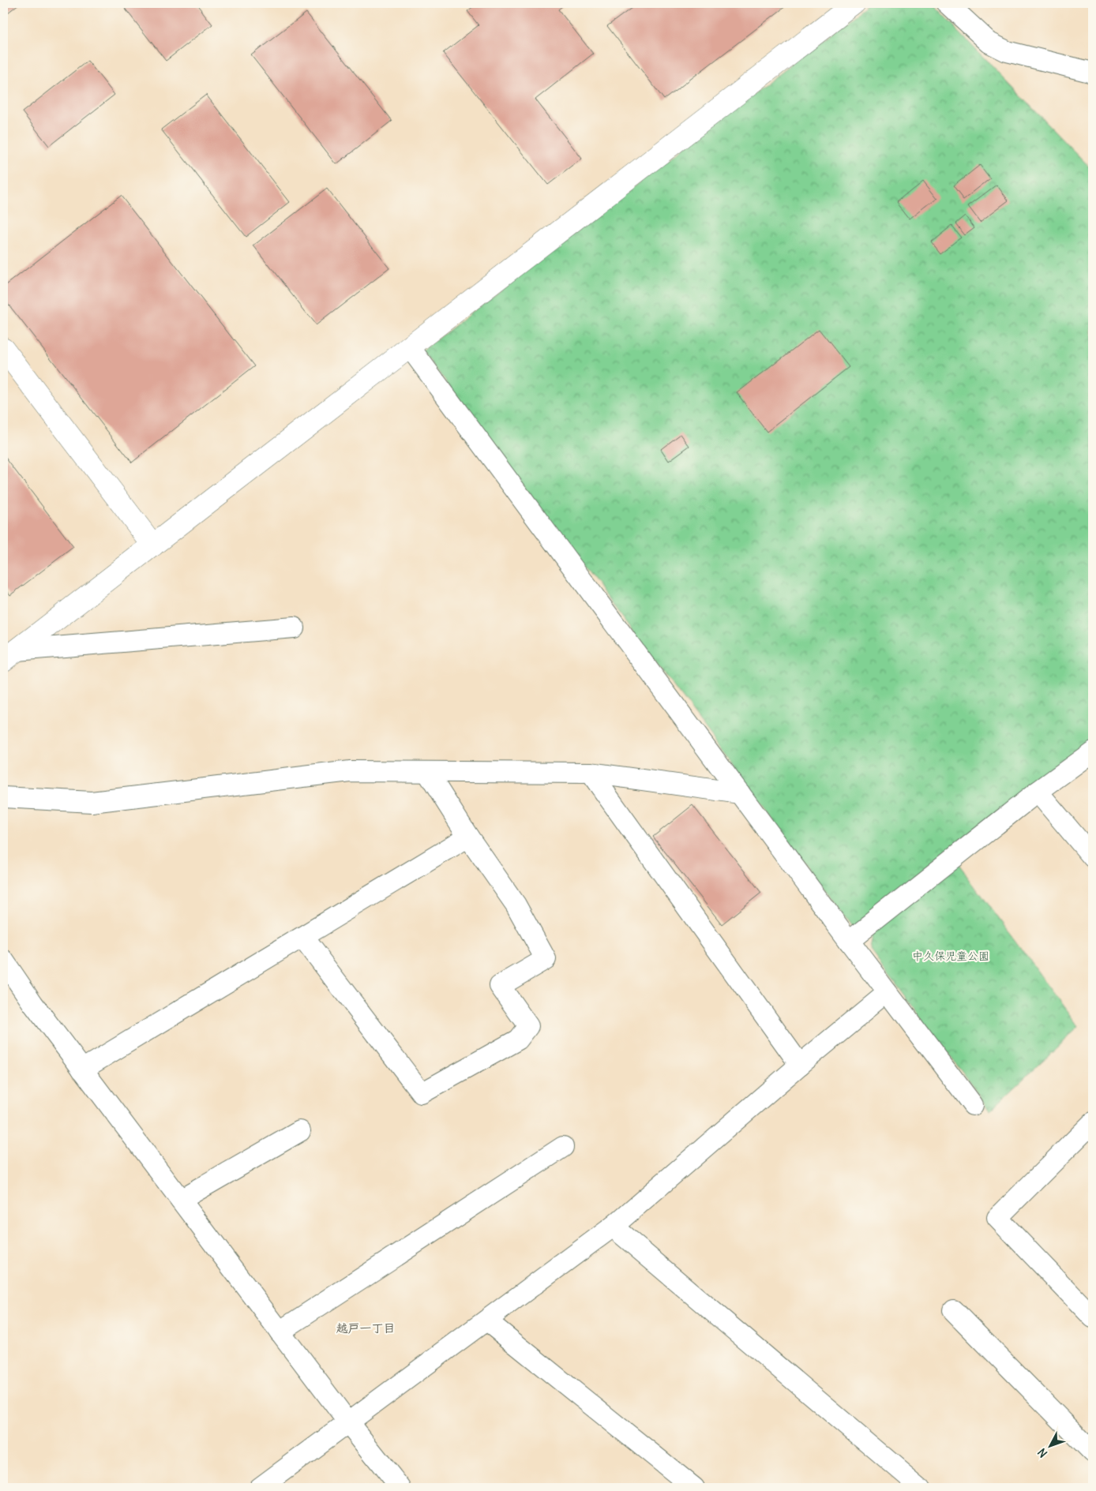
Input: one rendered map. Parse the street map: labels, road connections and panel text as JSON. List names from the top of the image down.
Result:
{
  "districts": ["越戸一丁目"],
  "parks": ["中久保児童公園"],
  "north": "bottom left"
}
